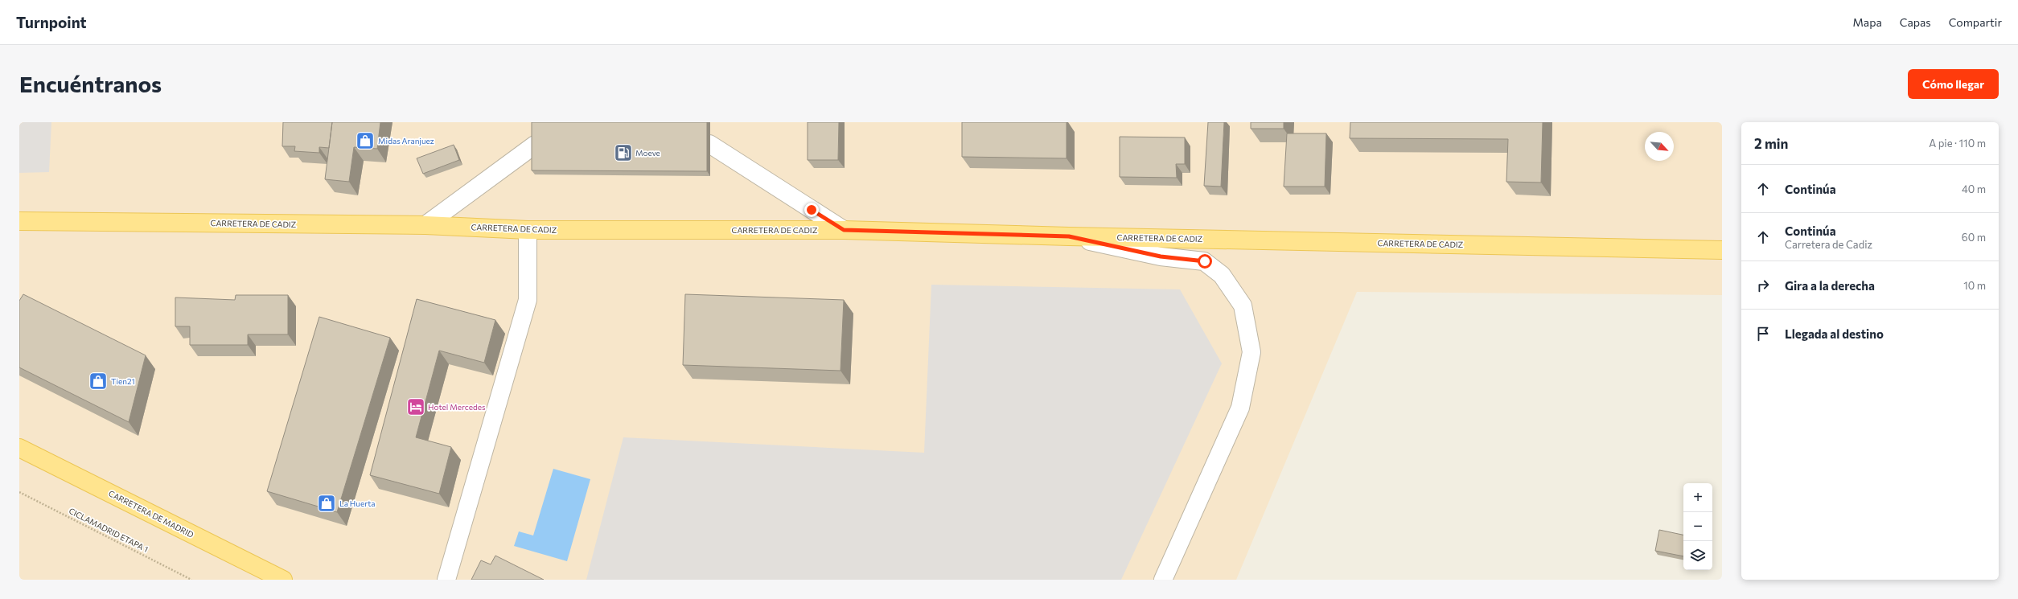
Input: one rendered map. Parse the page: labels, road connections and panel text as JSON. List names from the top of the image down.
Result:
{
  "streets": {
    "main road": ["CARRETERA DE CADIZ", "CARRETERA DE MADRID"],
    "path": ["CICLAMADRID ETAPA 1"]
  },
  "places": {
    "shop": ["Midas Aranjuez", "Tien21", "La Huerta"],
    "fuel station": ["Moeve"],
    "hotel": ["Hotel Mercedes"]
  },
  "north": "bottom right",
  "page": {
    "header": "Turnpoint",
    "nav": ["Mapa", "Capas", "Compartir"],
    "buttons": "Cómo llegar",
    "title": "Encuéntranos",
    "heading": ["2 min", "A pie · 110 m"],
    "list": [
      ["Continúa", "40 m"],
      ["Continúa", "Carretera de Cadiz", "60 m"],
      ["Gira a la derecha", "10 m"],
      "Llegada al destino"
    ],
    "map_buttons": ["+", "−"]
  }
}
